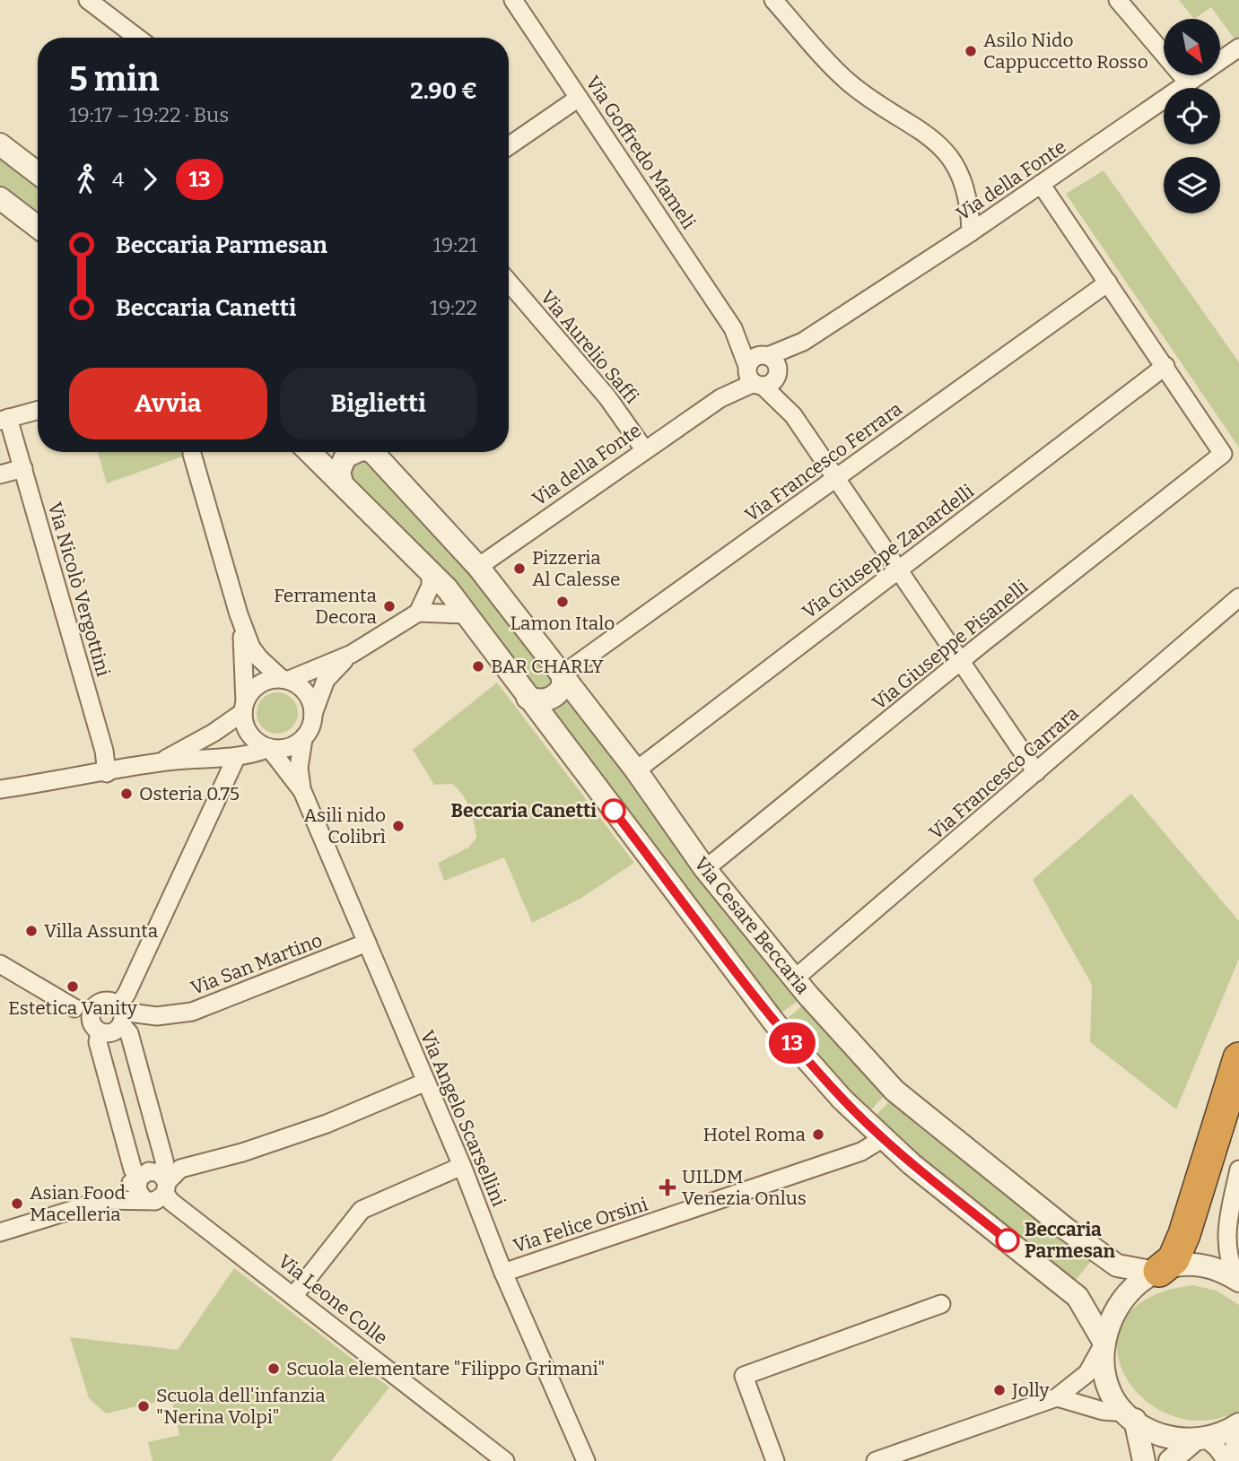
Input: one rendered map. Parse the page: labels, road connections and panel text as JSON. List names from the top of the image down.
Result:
{
  "streets": {
    "street": [
      "Via Goffredo Mameli",
      "Via della Fonte",
      "Via Aurelio Saffi",
      "Via Francesco Ferrara",
      "Via Giuseppe Zanardelli",
      "Via Nicolò Vergottini",
      "Via Giuseppe Pisanelli",
      "Via Francesco Carrara",
      "Via Cesare Beccaria",
      "Via San Martino",
      "Via Angelo Scarsellini",
      "Via Felice Orsini",
      "Via Leone Colle"
    ]
  },
  "crossings": [
    ["Via Goffredo Mameli", "Via della Fonte"],
    ["Via Goffredo Mameli", "Via Francesco Ferrara"],
    ["Via Goffredo Mameli", "Via Giuseppe Zanardelli"],
    ["Via Goffredo Mameli", "Via Giuseppe Pisanelli"],
    ["Via Goffredo Mameli", "Via Francesco Carrara"],
    ["Via della Fonte", "Via Aurelio Saffi"],
    ["Via della Fonte", "Via Cesare Beccaria"],
    ["Via Francesco Ferrara", "Via Cesare Beccaria"],
    ["Via Giuseppe Zanardelli", "Via Giuseppe Pisanelli"],
    ["Via Giuseppe Zanardelli", "Via Cesare Beccaria"],
    ["Via Giuseppe Pisanelli", "Via Cesare Beccaria"],
    ["Via Francesco Carrara", "Via Cesare Beccaria"],
    ["Via Cesare Beccaria", "Via Felice Orsini"],
    ["Via San Martino", "Via Angelo Scarsellini"],
    ["Via Angelo Scarsellini", "Via Felice Orsini"]
  ],
  "places": {
    "other": [
      "Asilo Nido Cappuccetto Rosso",
      "Pizzeria Al Calesse",
      "Lamon Italo",
      "Ferramenta Decora",
      "BAR CHARLY",
      "Osteria 0.75",
      "Beccaria Canetti",
      "Asili nido Colibrì",
      "Villa Assunta",
      "Estetica Vanity",
      "Hotel Roma",
      "Asian Food Macelleria",
      "Beccaria Parmesan",
      "Scuola elementare \"Filippo Grimani\"",
      "Jolly",
      "Scuola dell'infanzia \"Nerina Volpi\""
    ],
    "health": ["UILDM Venezia Onlus"]
  },
  "lines": ["bus line 13"],
  "north": "bottom right",
  "page": {
    "on_map": "13",
    "heading": ["5 min", "19:17 – 19:22 · Bus", "2.90 €"],
    "legs": ["4", "13"],
    "list": [
      {
        "name": "Beccaria Parmesan",
        "value": "19:21"
      },
      {
        "name": "Beccaria Canetti",
        "value": "19:22"
      }
    ],
    "buttons": ["Avvia", "Biglietti"]
  }
}
